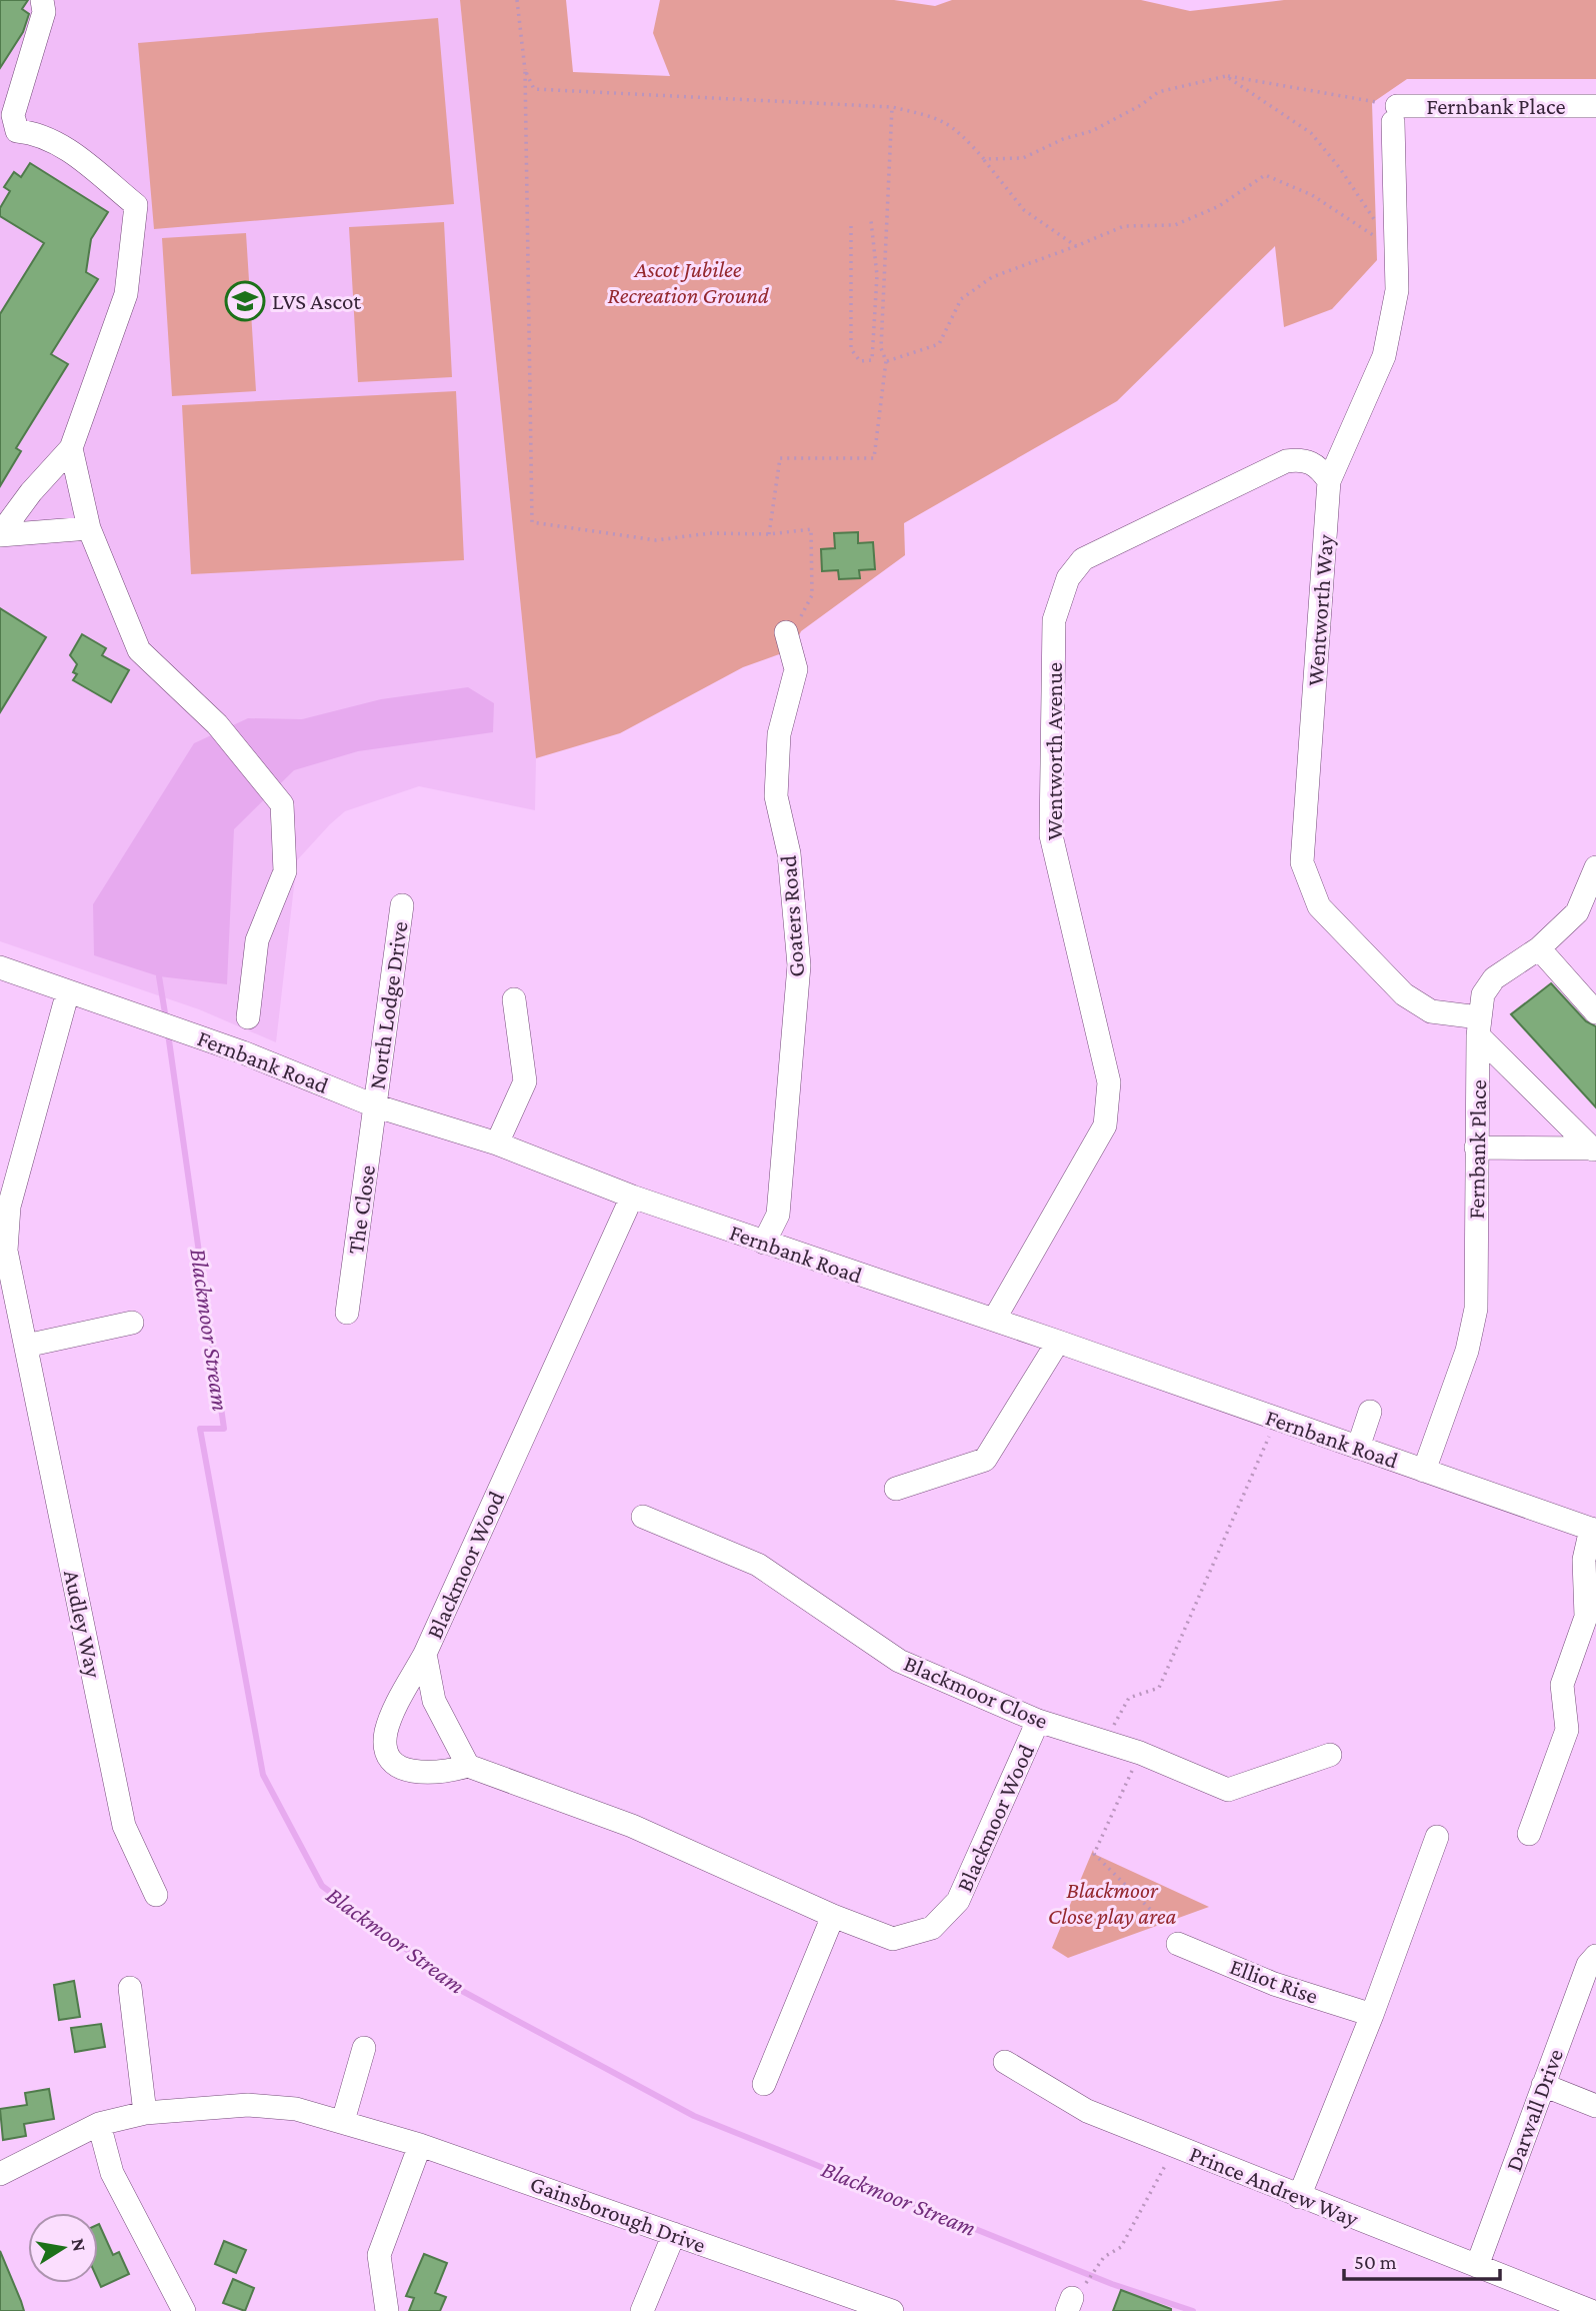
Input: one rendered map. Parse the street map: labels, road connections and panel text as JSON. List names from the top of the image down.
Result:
{
  "streets": {
    "street": [
      "Fernbank Place",
      "Wentworth Way",
      "Wentworth Avenue",
      "Goaters Road",
      "North Lodge Drive",
      "Fernbank Road",
      "The Close",
      "Blackmoor Wood",
      "Audley Way",
      "Blackmoor Close",
      "Elliot Rise",
      "Darwall Drive",
      "Prince Andrew Way",
      "Gainsborough Drive"
    ]
  },
  "crossings": [
    ["Fernbank Place", "Wentworth Way"],
    ["Fernbank Place", "Fernbank Road"],
    ["Wentworth Way", "Wentworth Avenue"],
    ["Wentworth Avenue", "Fernbank Road"],
    ["Goaters Road", "Fernbank Road"],
    ["North Lodge Drive", "Fernbank Road"],
    ["North Lodge Drive", "The Close"],
    ["Fernbank Road", "The Close"],
    ["Fernbank Road", "Blackmoor Wood"],
    ["Fernbank Road", "Audley Way"],
    ["Blackmoor Wood", "Blackmoor Close"],
    ["Darwall Drive", "Prince Andrew Way"]
  ],
  "water": ["Blackmoor Stream"],
  "parks": ["Ascot Jubilee Recreation Ground", "Blackmoor Close play area"],
  "places": {
    "school or university": ["LVS Ascot"]
  },
  "scale_bar": "50 m",
  "north": "right"
}
